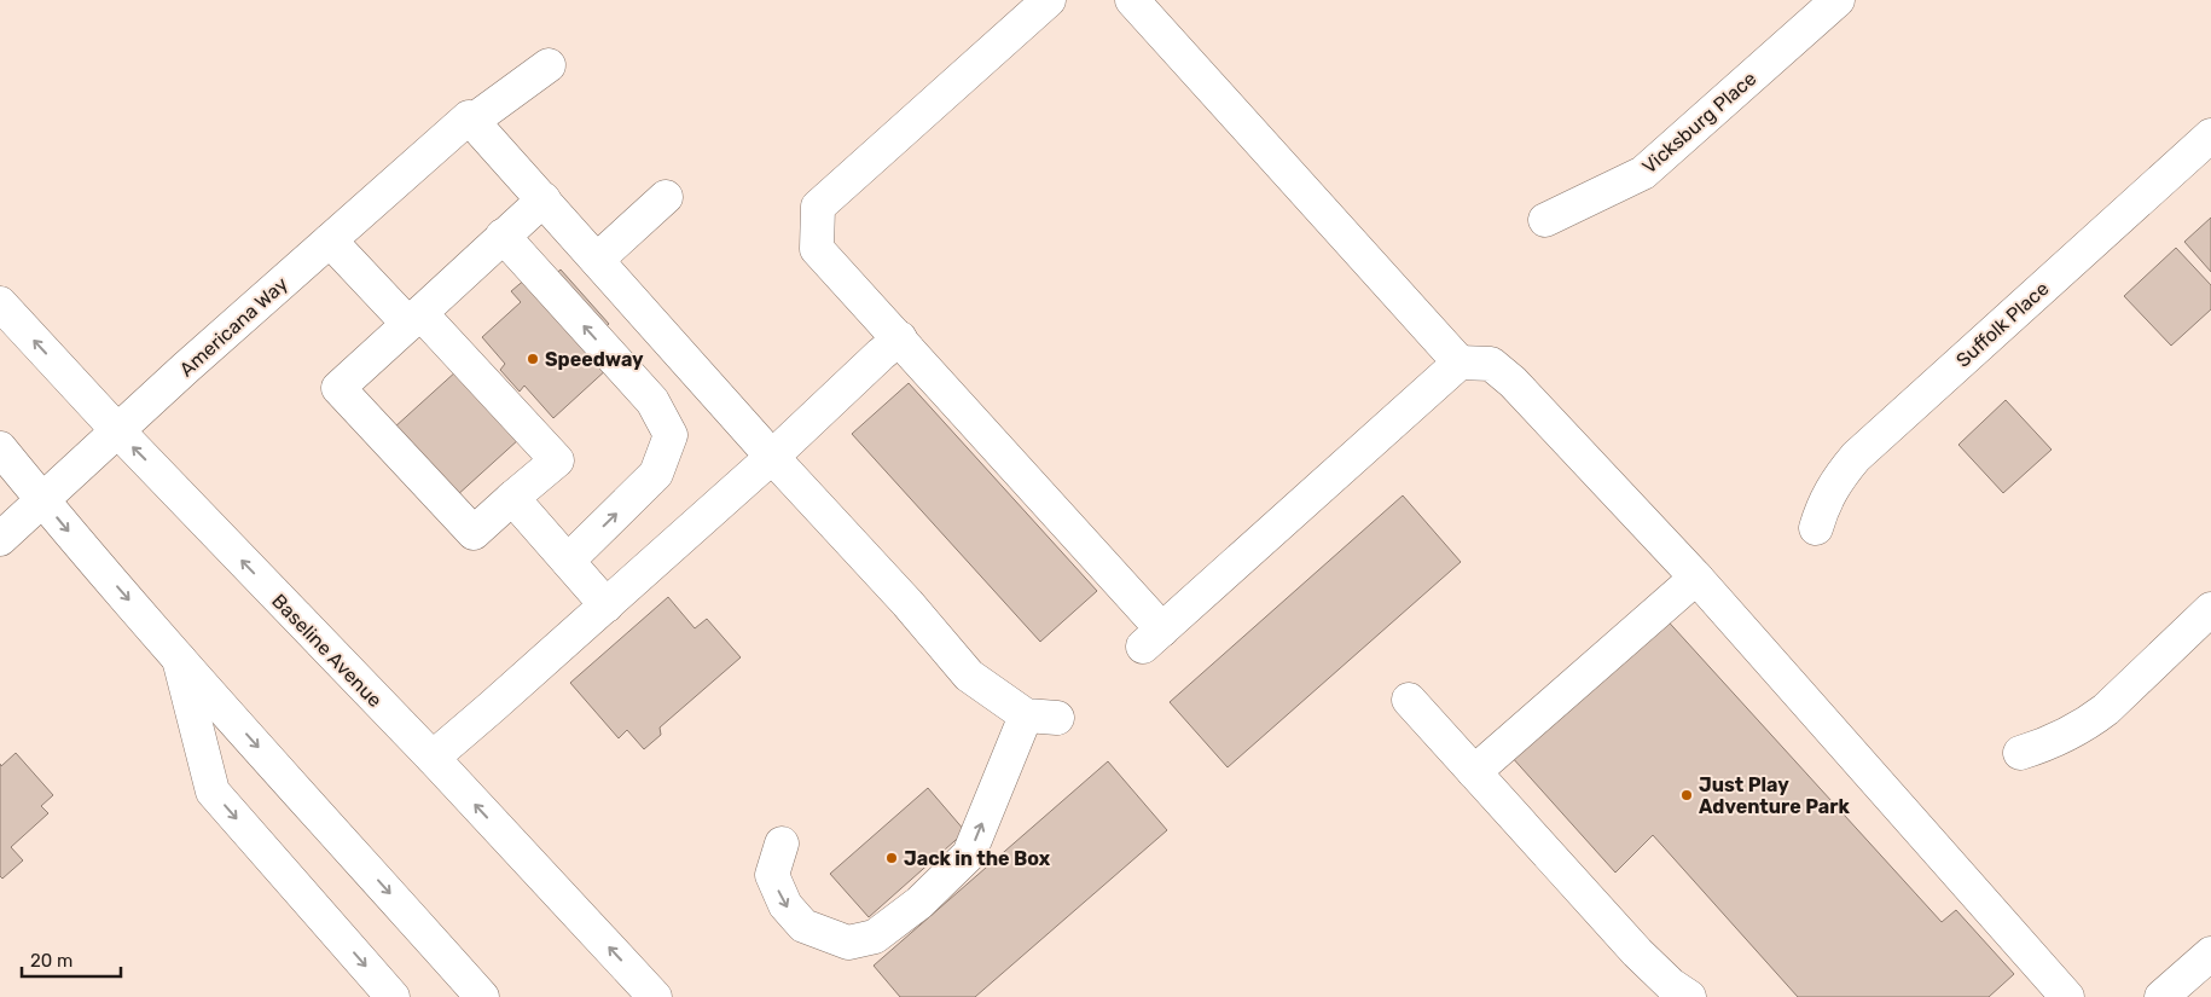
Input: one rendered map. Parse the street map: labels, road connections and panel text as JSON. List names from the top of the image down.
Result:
{
  "streets": {
    "main road": [
      "Vicksburg Place",
      "Suffolk Place",
      "Americana Way",
      "Baseline Avenue"
    ]
  },
  "crossings": [
    ["Americana Way", "Baseline Avenue"]
  ],
  "places": ["Speedway", "Just Play Adventure Park", "Jack in the Box"],
  "scale_bar": "20 m"
}
